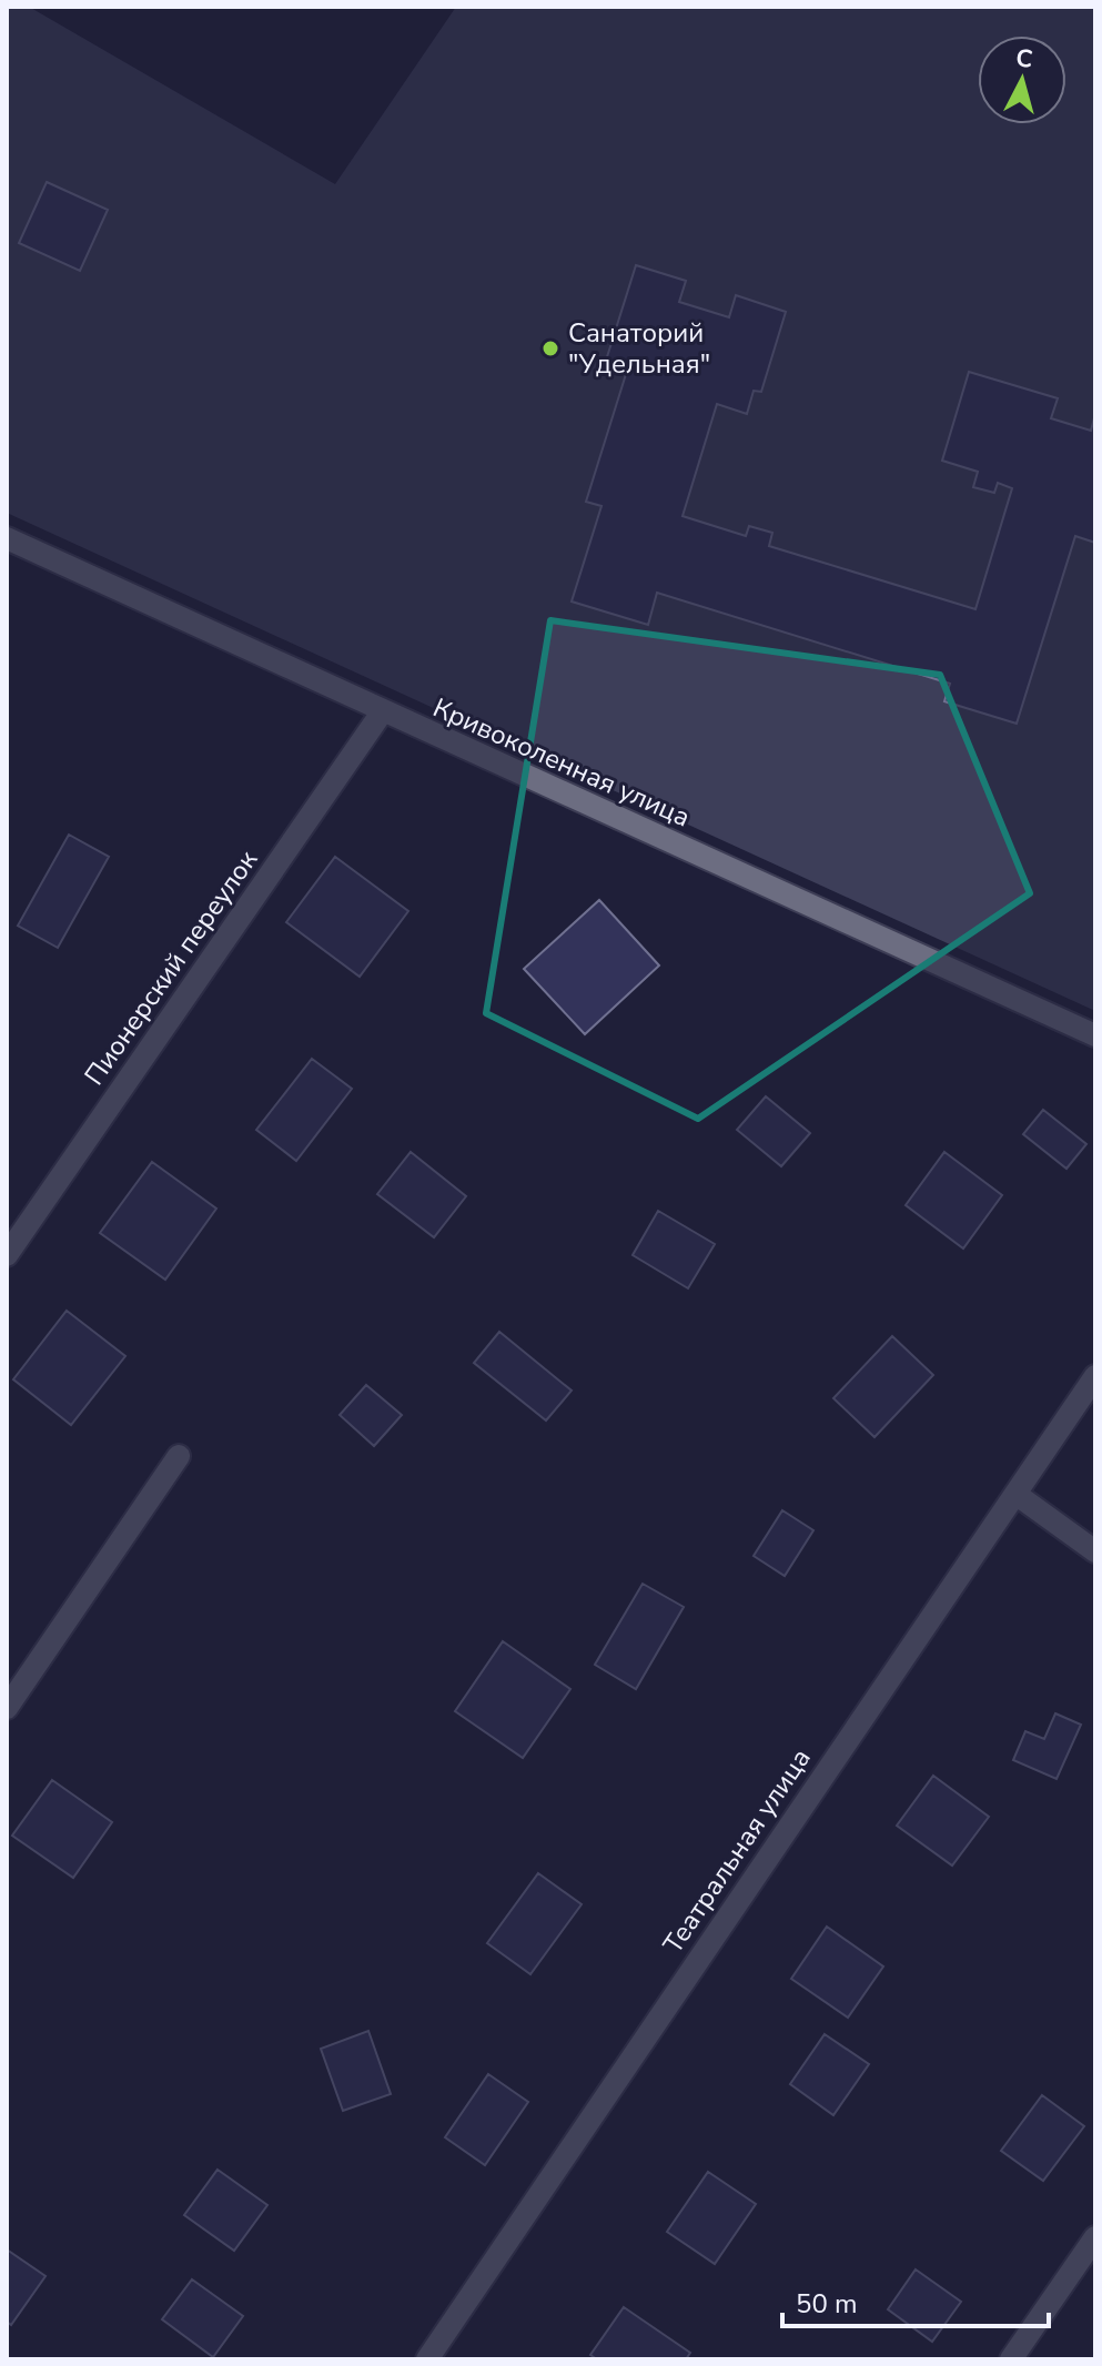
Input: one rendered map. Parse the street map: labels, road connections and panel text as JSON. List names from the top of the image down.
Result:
{
  "streets": {
    "street": ["Кривоколенная улица", "Пионерский переулок", "Театральная улица"]
  },
  "crossings": [
    ["Кривоколенная улица", "Пионерский переулок"]
  ],
  "places": ["Санаторий \"Удельная\""],
  "scale_bar": "50 m",
  "north": "top"
}
